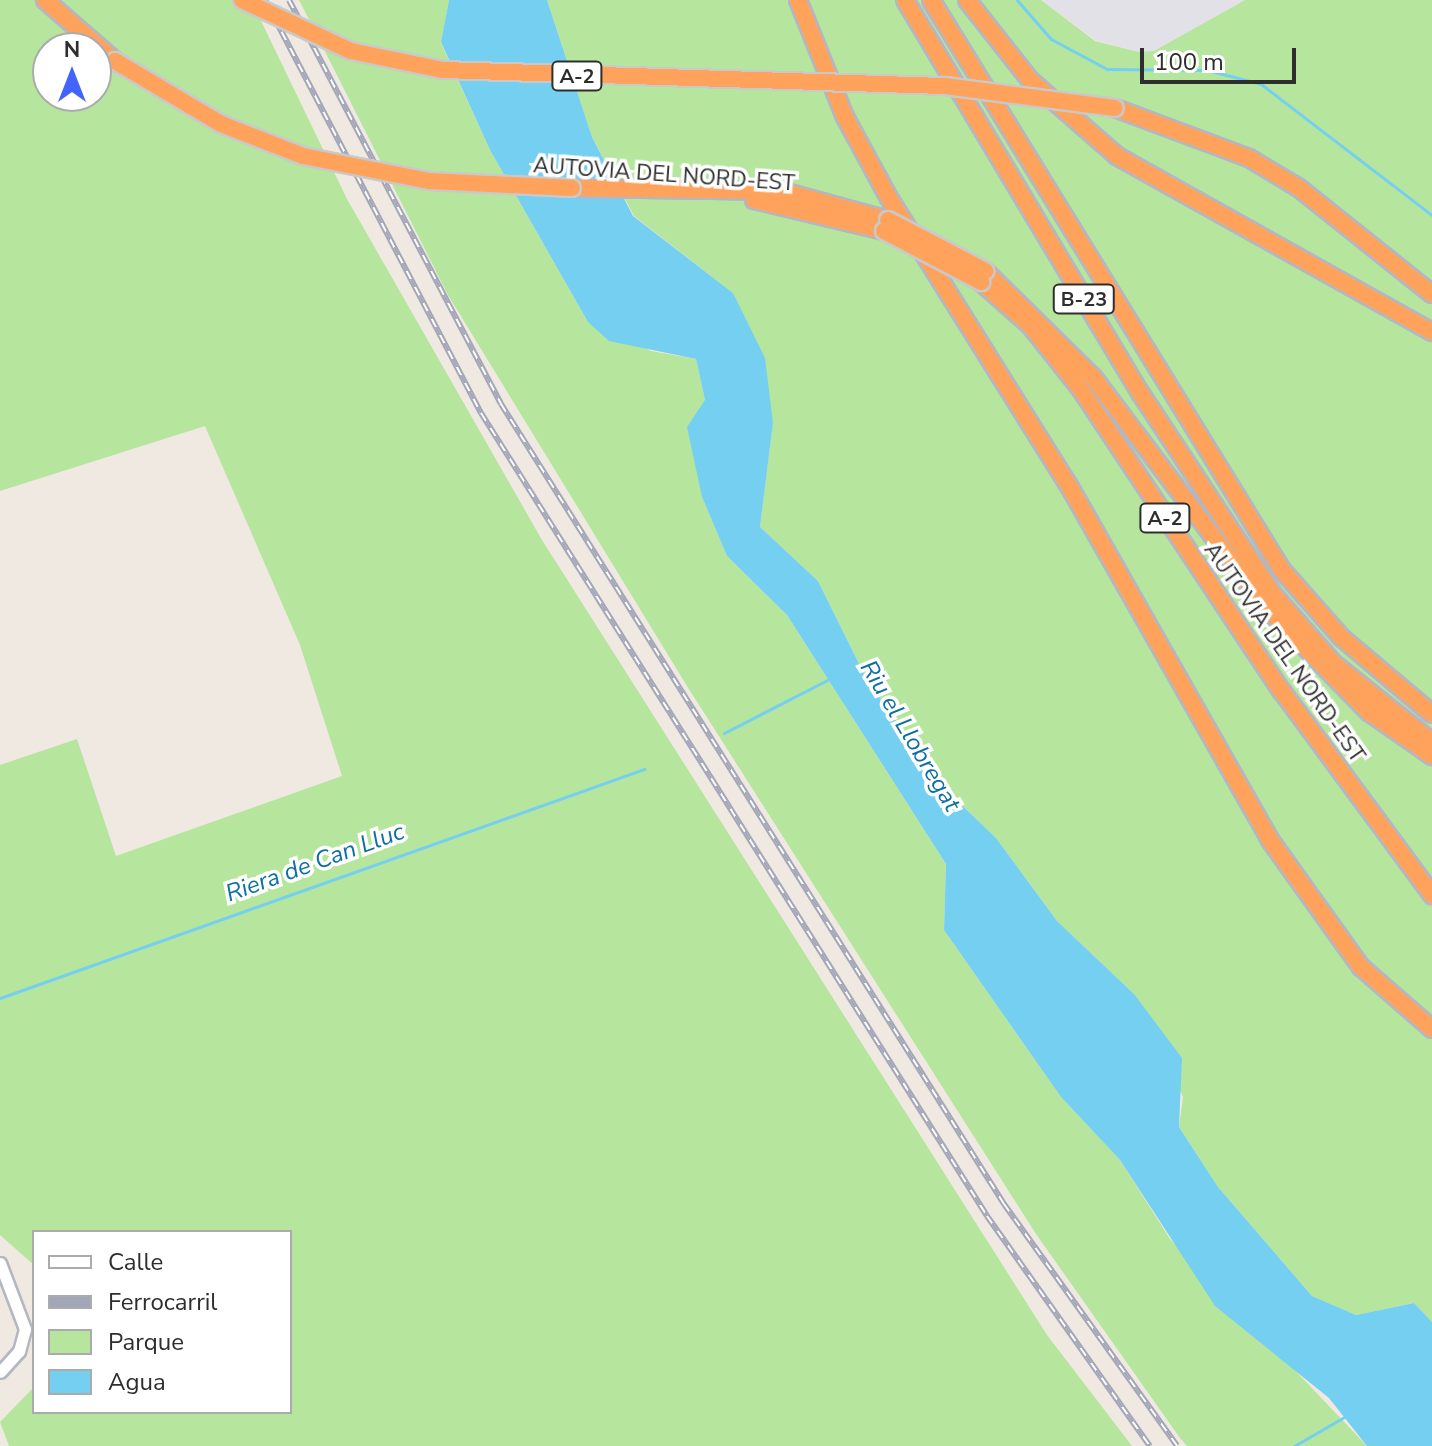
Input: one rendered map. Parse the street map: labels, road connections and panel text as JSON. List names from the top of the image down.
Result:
{
  "streets": {
    "highway": ["A-2", "AUTOVIA DEL NORD-EST", "B-23"]
  },
  "water": ["Riu el Llobregat", "Riera de Can Lluc"],
  "legend": [
    "Calle",
    "Ferrocarril",
    "Parque",
    "Agua"
  ],
  "scale_bar": "100 m",
  "north": "top"
}
